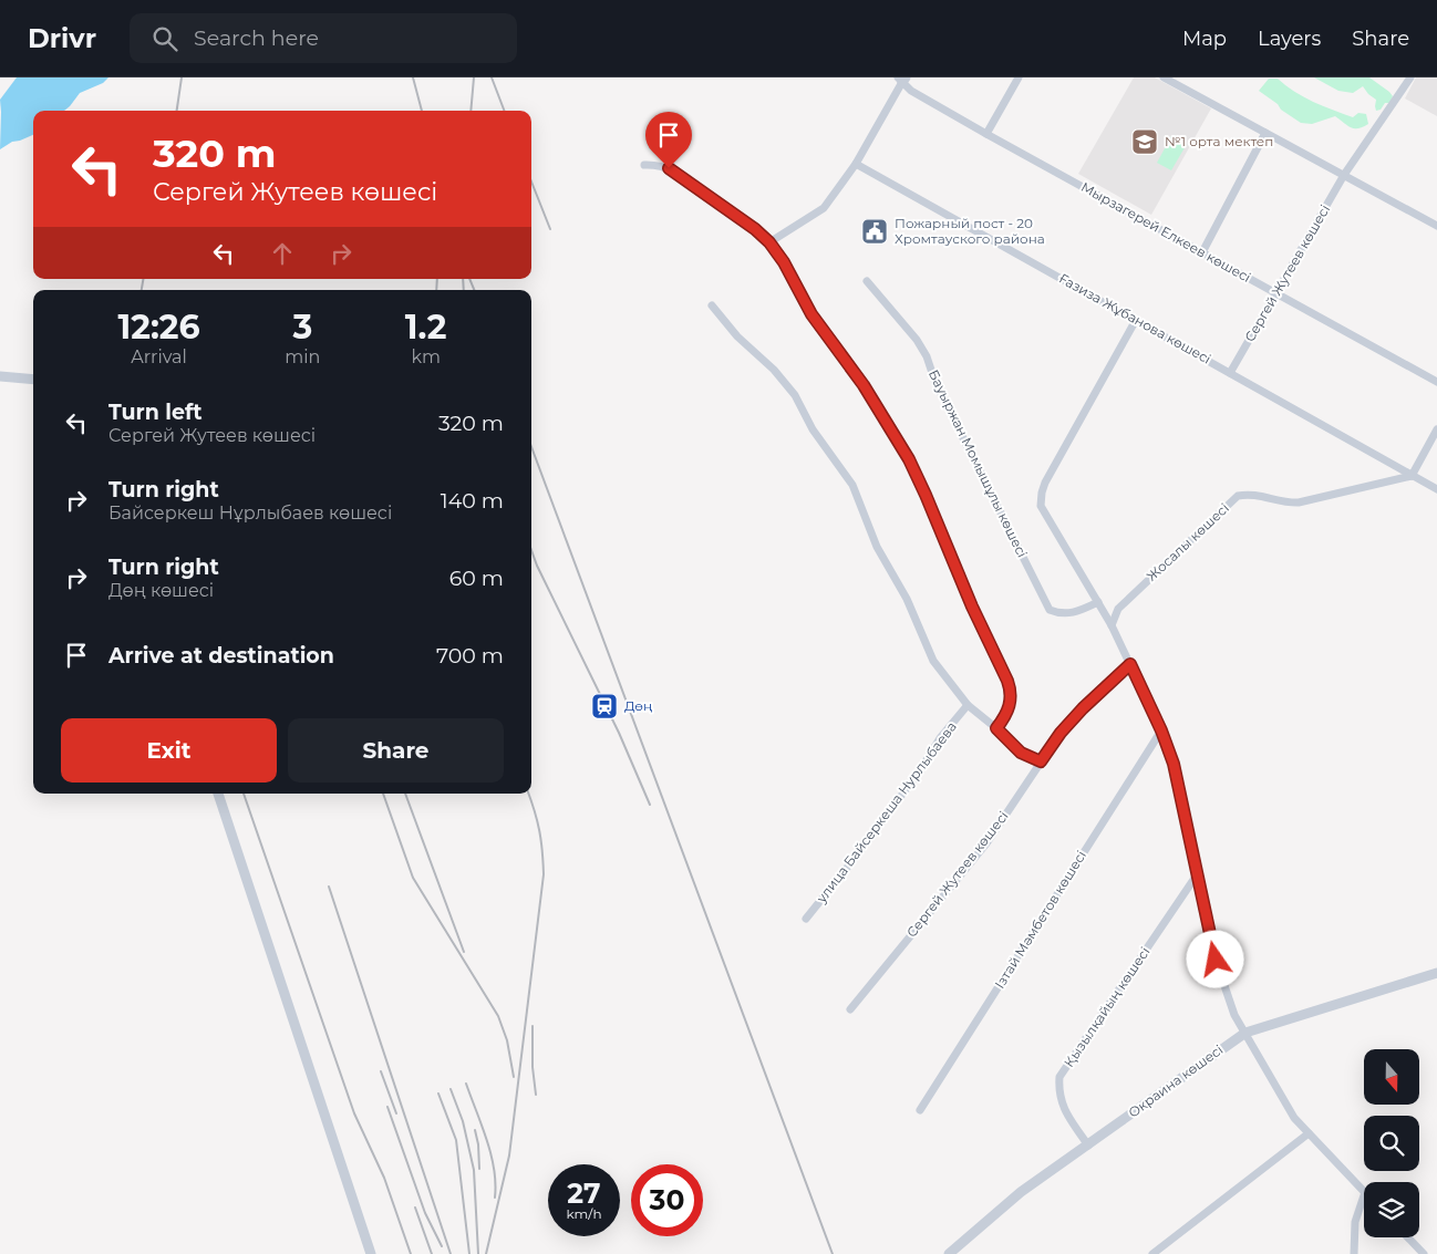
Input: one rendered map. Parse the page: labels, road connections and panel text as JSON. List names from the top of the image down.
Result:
{
  "streets": {
    "street": [
      "Мырзагерей Елкеев көшесі",
      "Сергей Жутеев көшесі",
      "Ғазиза Жұбанова көшесі",
      "Бауыржан Момышұлы көшесі",
      "Жосалы көшесі",
      "улица Байсеркеша Нурлыбаева",
      "Ізтай Мәмбетов көшесі",
      "Қызылқайың көшесі",
      "Окраина көшесі"
    ]
  },
  "crossings": [
    ["Мырзагерей Елкеев көшесі", "Сергей Жутеев көшесі"],
    ["Сергей Жутеев көшесі", "Ғазиза Жұбанова көшесі"],
    ["Ғазиза Жұбанова көшесі", "Жосалы көшесі"],
    ["Қызылқайың көшесі", "Окраина көшесі"]
  ],
  "places": {
    "school or university": ["№1 орта мектеп"],
    "public building": ["Пожарный пост - 20 Хромтауского района"],
    "station": ["Дөң"]
  },
  "north": "bottom",
  "page": {
    "header": "Drivr",
    "search": "Search here",
    "nav": ["Map", "Layers", "Share"],
    "turn": ["320 m", "Сергей Жутеев көшесі"],
    "eta": [
      "12:26",
      "Arrival",
      "3",
      "min",
      "1.2",
      "km"
    ],
    "list": [
      {
        "name": "Turn left",
        "note": "Сергей Жутеев көшесі",
        "value": "320 m"
      },
      {
        "name": "Turn right",
        "note": "Байсеркеш Нұрлыбаев көшесі",
        "value": "140 m"
      },
      {
        "name": "Turn right",
        "note": "Дөң көшесі",
        "value": "60 m"
      },
      {
        "name": "Arrive at destination",
        "value": "700 m"
      }
    ],
    "buttons": ["Exit", "Share"],
    "speed": "27 km/h",
    "limit": "30"
  }
}
